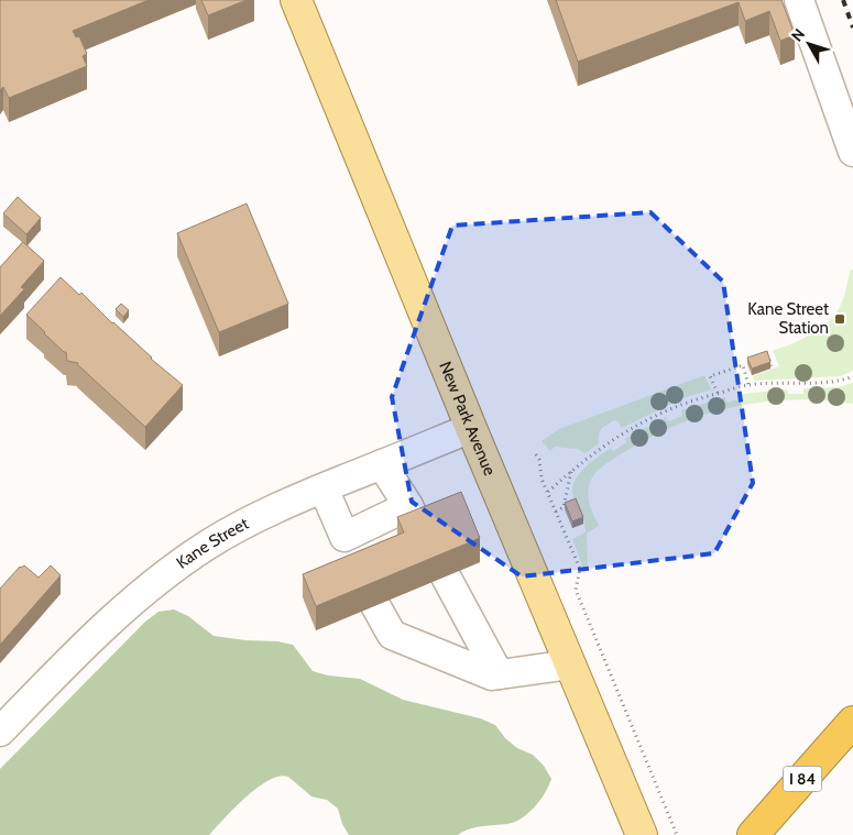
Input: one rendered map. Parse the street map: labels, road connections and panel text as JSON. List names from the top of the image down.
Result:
{
  "streets": {
    "highway": ["I 84"],
    "main road": ["New Park Avenue"],
    "street": ["Kane Street"]
  },
  "crossings": [
    ["New Park Avenue", "Kane Street"]
  ],
  "places": {
    "transit": ["Kane Street Station"]
  },
  "north": "top left"
}
